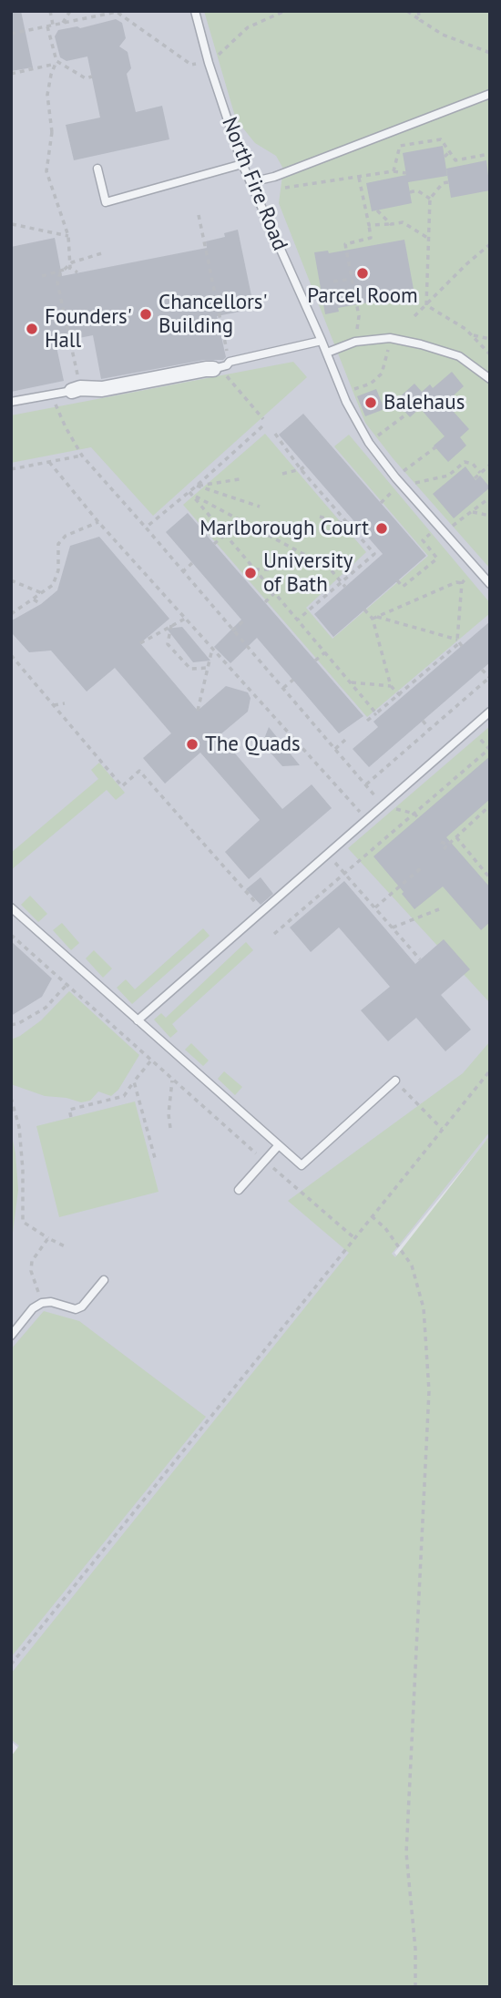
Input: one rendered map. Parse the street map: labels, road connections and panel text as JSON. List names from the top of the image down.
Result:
{
  "streets": {
    "lane": ["North Fire Road"]
  },
  "places": [
    "Parcel Room",
    "Chancellors' Building",
    "Founders' Hall",
    "Balehaus",
    "Marlborough Court",
    "University of Bath",
    "The Quads"
  ]
}
